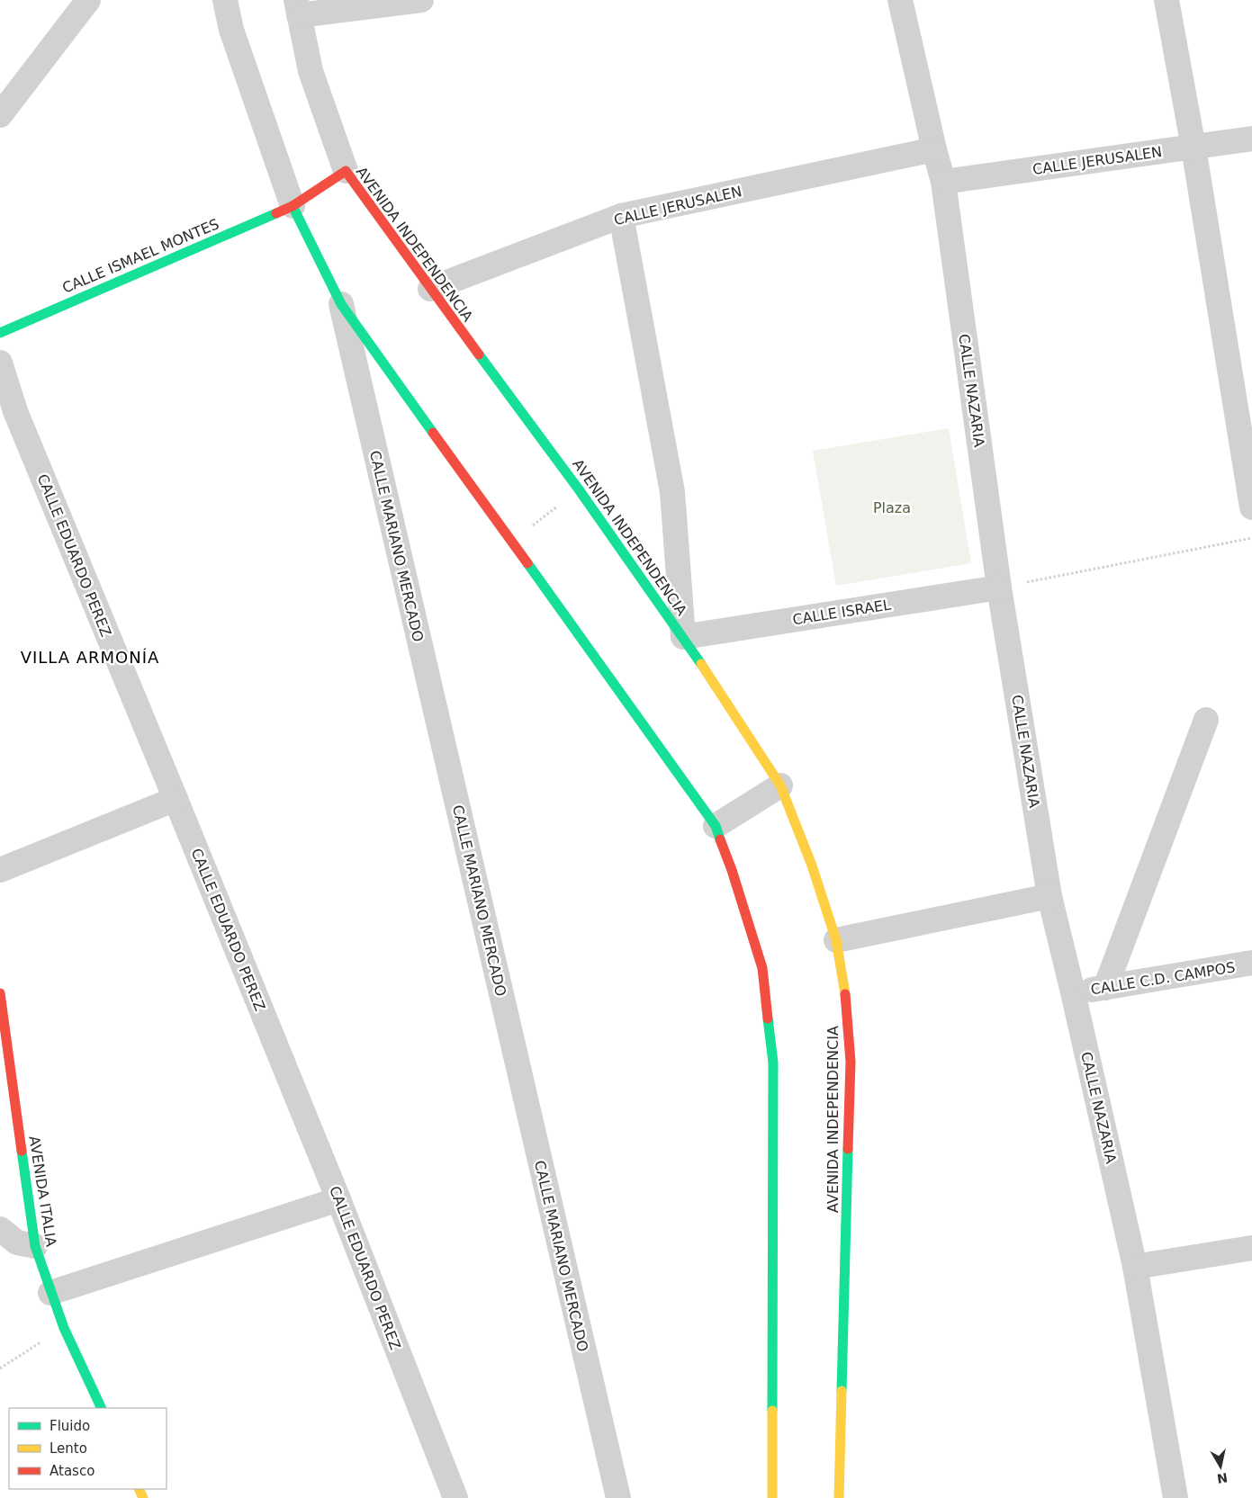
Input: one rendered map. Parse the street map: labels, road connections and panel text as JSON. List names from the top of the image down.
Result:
{
  "streets": {
    "main road": ["AVENIDA INDEPENDENCIA", "CALLE ISMAEL MONTES", "AVENIDA ITALIA"],
    "street": [
      "CALLE JERUSALEN",
      "CALLE NAZARIA",
      "CALLE MARIANO MERCADO",
      "CALLE EDUARDO PEREZ",
      "CALLE ISRAEL",
      "CALLE C.D. CAMPOS"
    ]
  },
  "crossings": [
    ["CALLE JERUSALEN", "AVENIDA INDEPENDENCIA"],
    ["CALLE JERUSALEN", "CALLE NAZARIA"],
    ["AVENIDA INDEPENDENCIA", "CALLE ISMAEL MONTES"],
    ["AVENIDA INDEPENDENCIA", "CALLE ISRAEL"],
    ["CALLE NAZARIA", "CALLE ISRAEL"],
    ["CALLE NAZARIA", "CALLE C.D. CAMPOS"]
  ],
  "districts": ["VILLA ARMONÍA"],
  "parks": ["Plaza"],
  "legend": ["Fluido", "Lento", "Atasco"],
  "north": "bottom"
}
